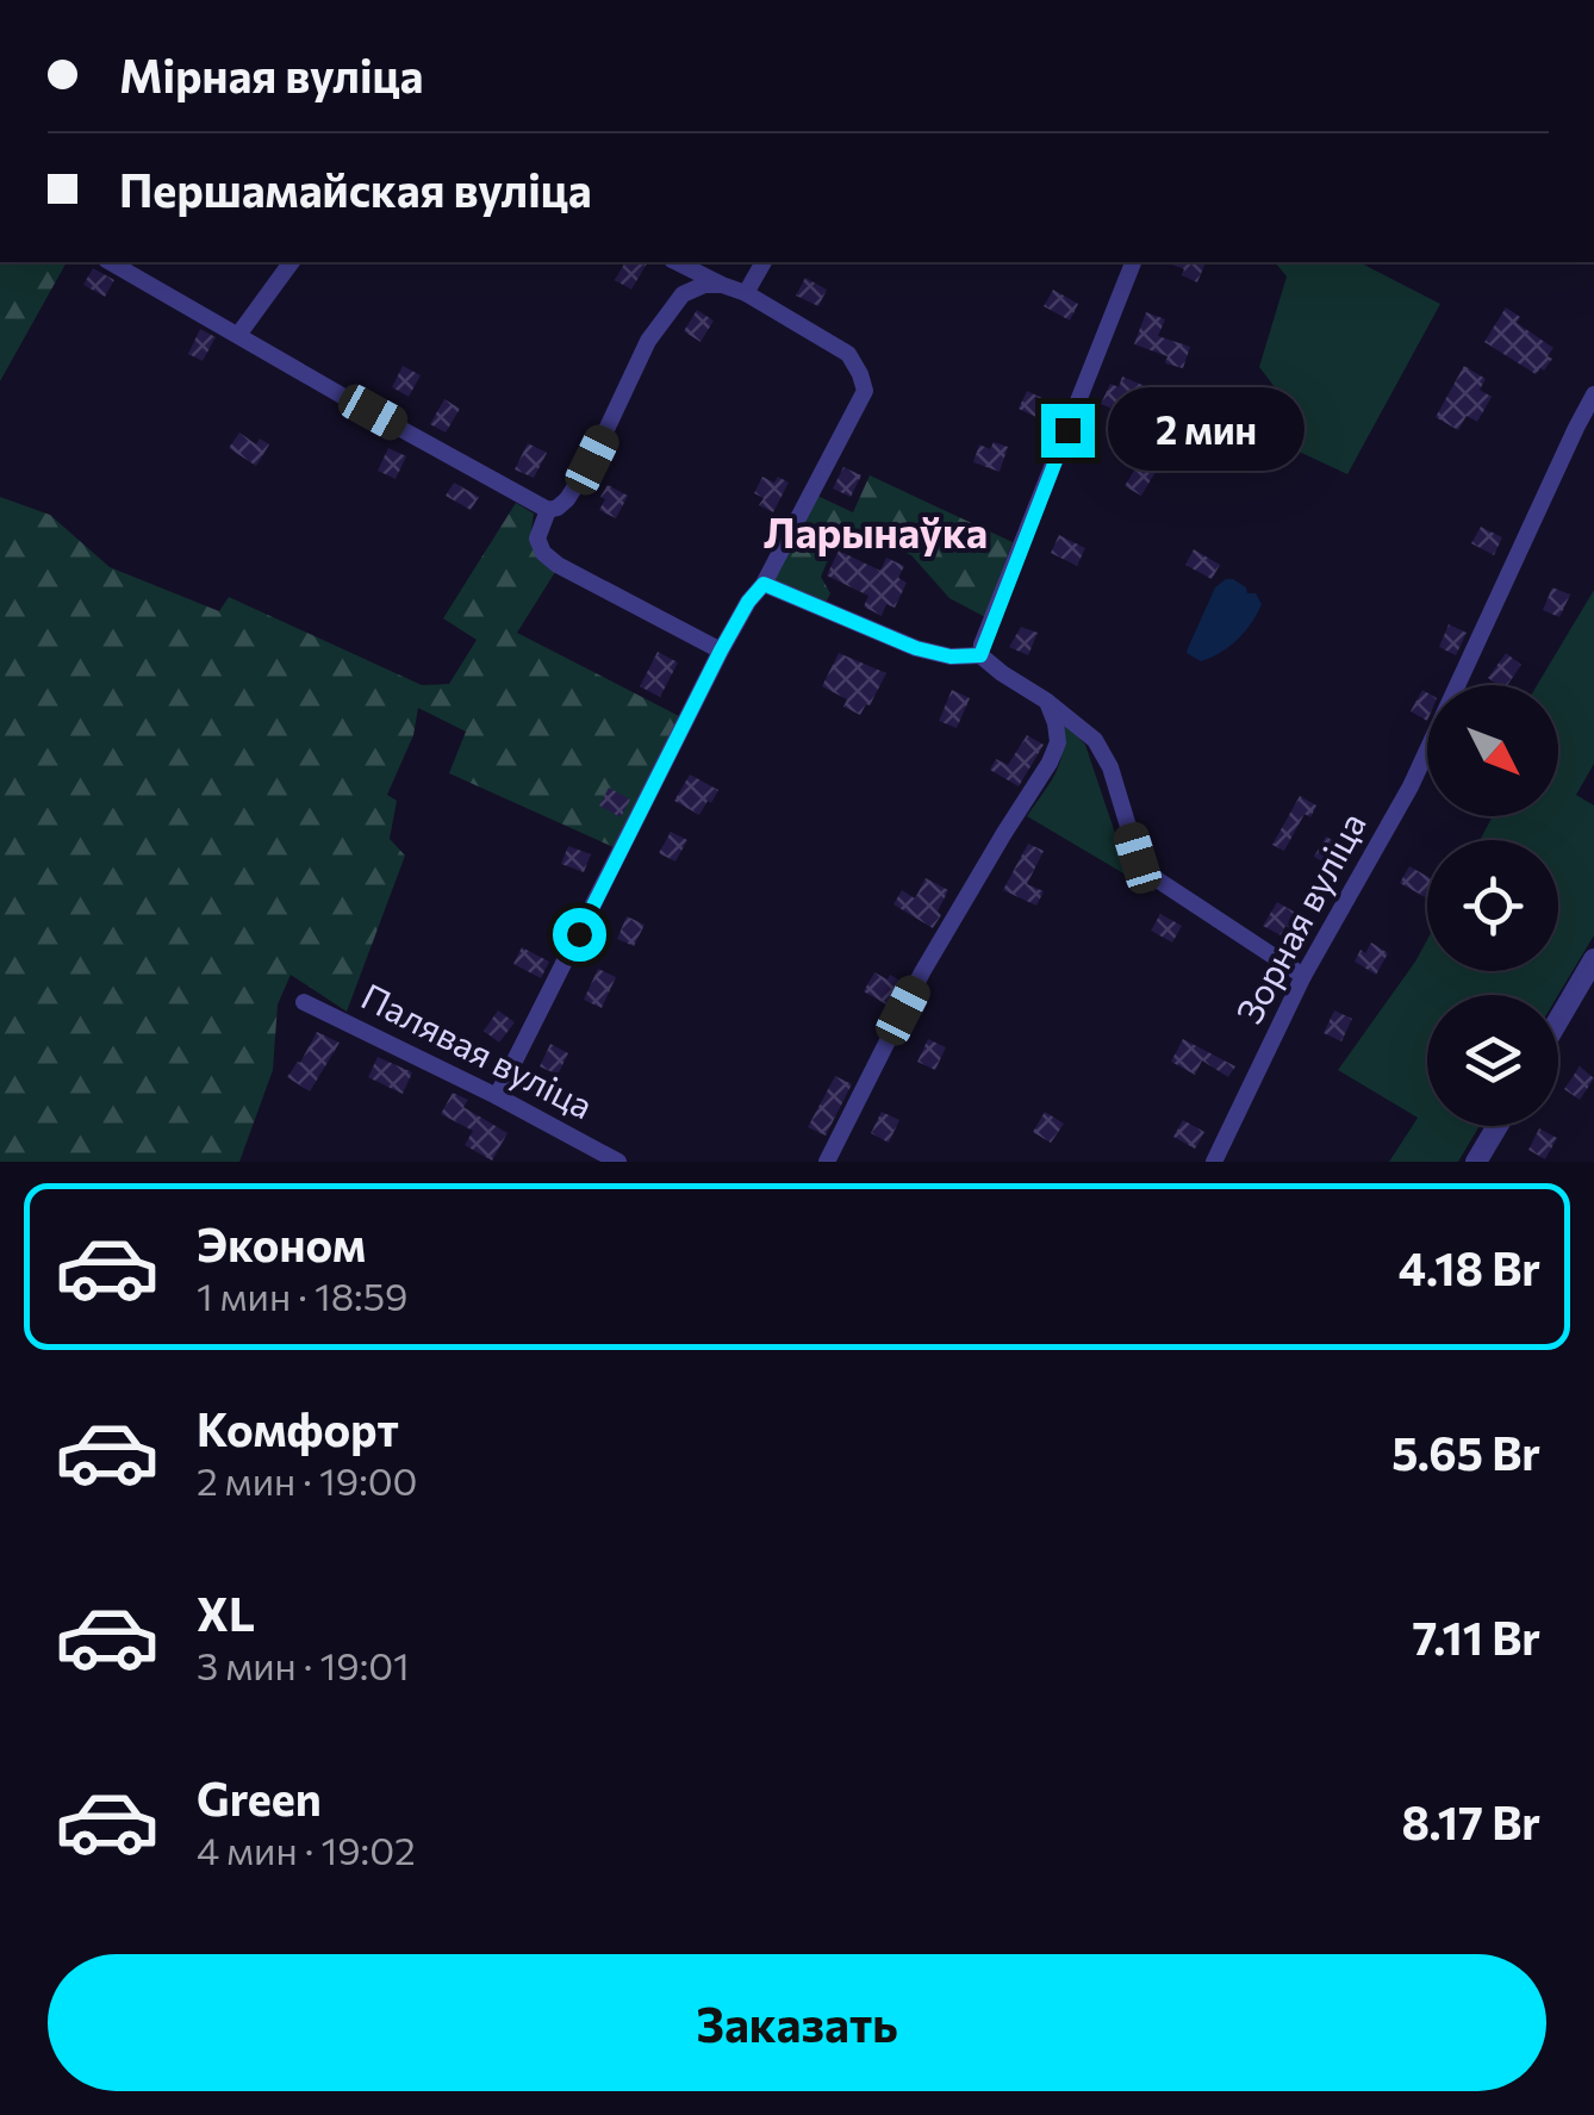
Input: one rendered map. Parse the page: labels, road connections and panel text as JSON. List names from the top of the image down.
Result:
{
  "streets": {
    "street": ["Зорная вуліца", "Палявая вуліца"]
  },
  "districts": ["Ларынаўка"],
  "north": "bottom right",
  "page": {
    "banner": ["Мірная вуліца", "Першамайская вуліца"],
    "bubble": "2 мин",
    "list": [
      {
        "name": "Эконом",
        "note": "1 мин · 18:59",
        "value": "4.18 Br"
      },
      {
        "name": "Комфорт",
        "note": "2 мин · 19:00",
        "value": "5.65 Br"
      },
      {
        "name": "XL",
        "note": "3 мин · 19:01",
        "value": "7.11 Br"
      },
      {
        "name": "Green",
        "note": "4 мин · 19:02",
        "value": "8.17 Br"
      }
    ],
    "buttons": "Заказать"
  }
}
